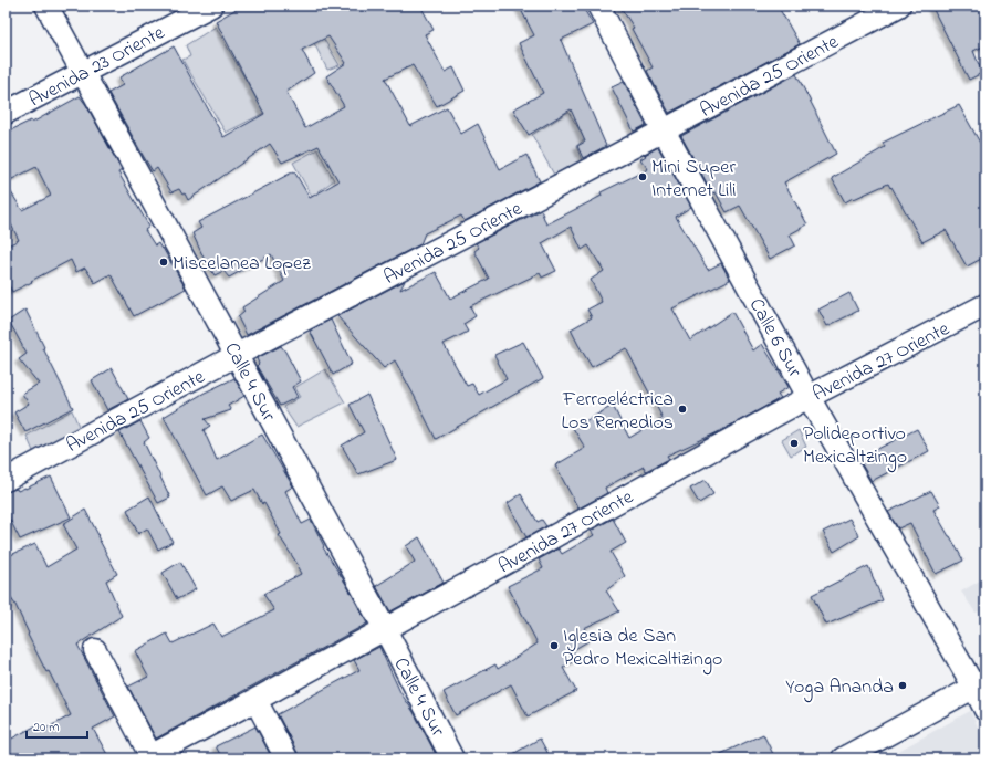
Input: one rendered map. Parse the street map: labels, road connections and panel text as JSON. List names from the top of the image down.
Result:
{
  "streets": {
    "street": [
      "Avenida 23 Oriente",
      "Avenida 25 Oriente",
      "Calle 6 Sur",
      "Avenida 27 Oriente",
      "Calle 4 Sur"
    ]
  },
  "crossings": [
    ["Avenida 23 Oriente", "Calle 4 Sur"],
    ["Avenida 25 Oriente", "Calle 6 Sur"],
    ["Avenida 25 Oriente", "Calle 4 Sur"],
    ["Calle 6 Sur", "Avenida 27 Oriente"],
    ["Avenida 27 Oriente", "Calle 4 Sur"]
  ],
  "places": [
    "Mini Super Internet Lili",
    "Miscelanea Lopez",
    "Ferroeléctrica Los Remedios",
    "Polideportivo Mexicaltzingo",
    "Iglesia de San Pedro Mexicaltizingo",
    "Yoga Ananda"
  ],
  "scale_bar": "20 m"
}
